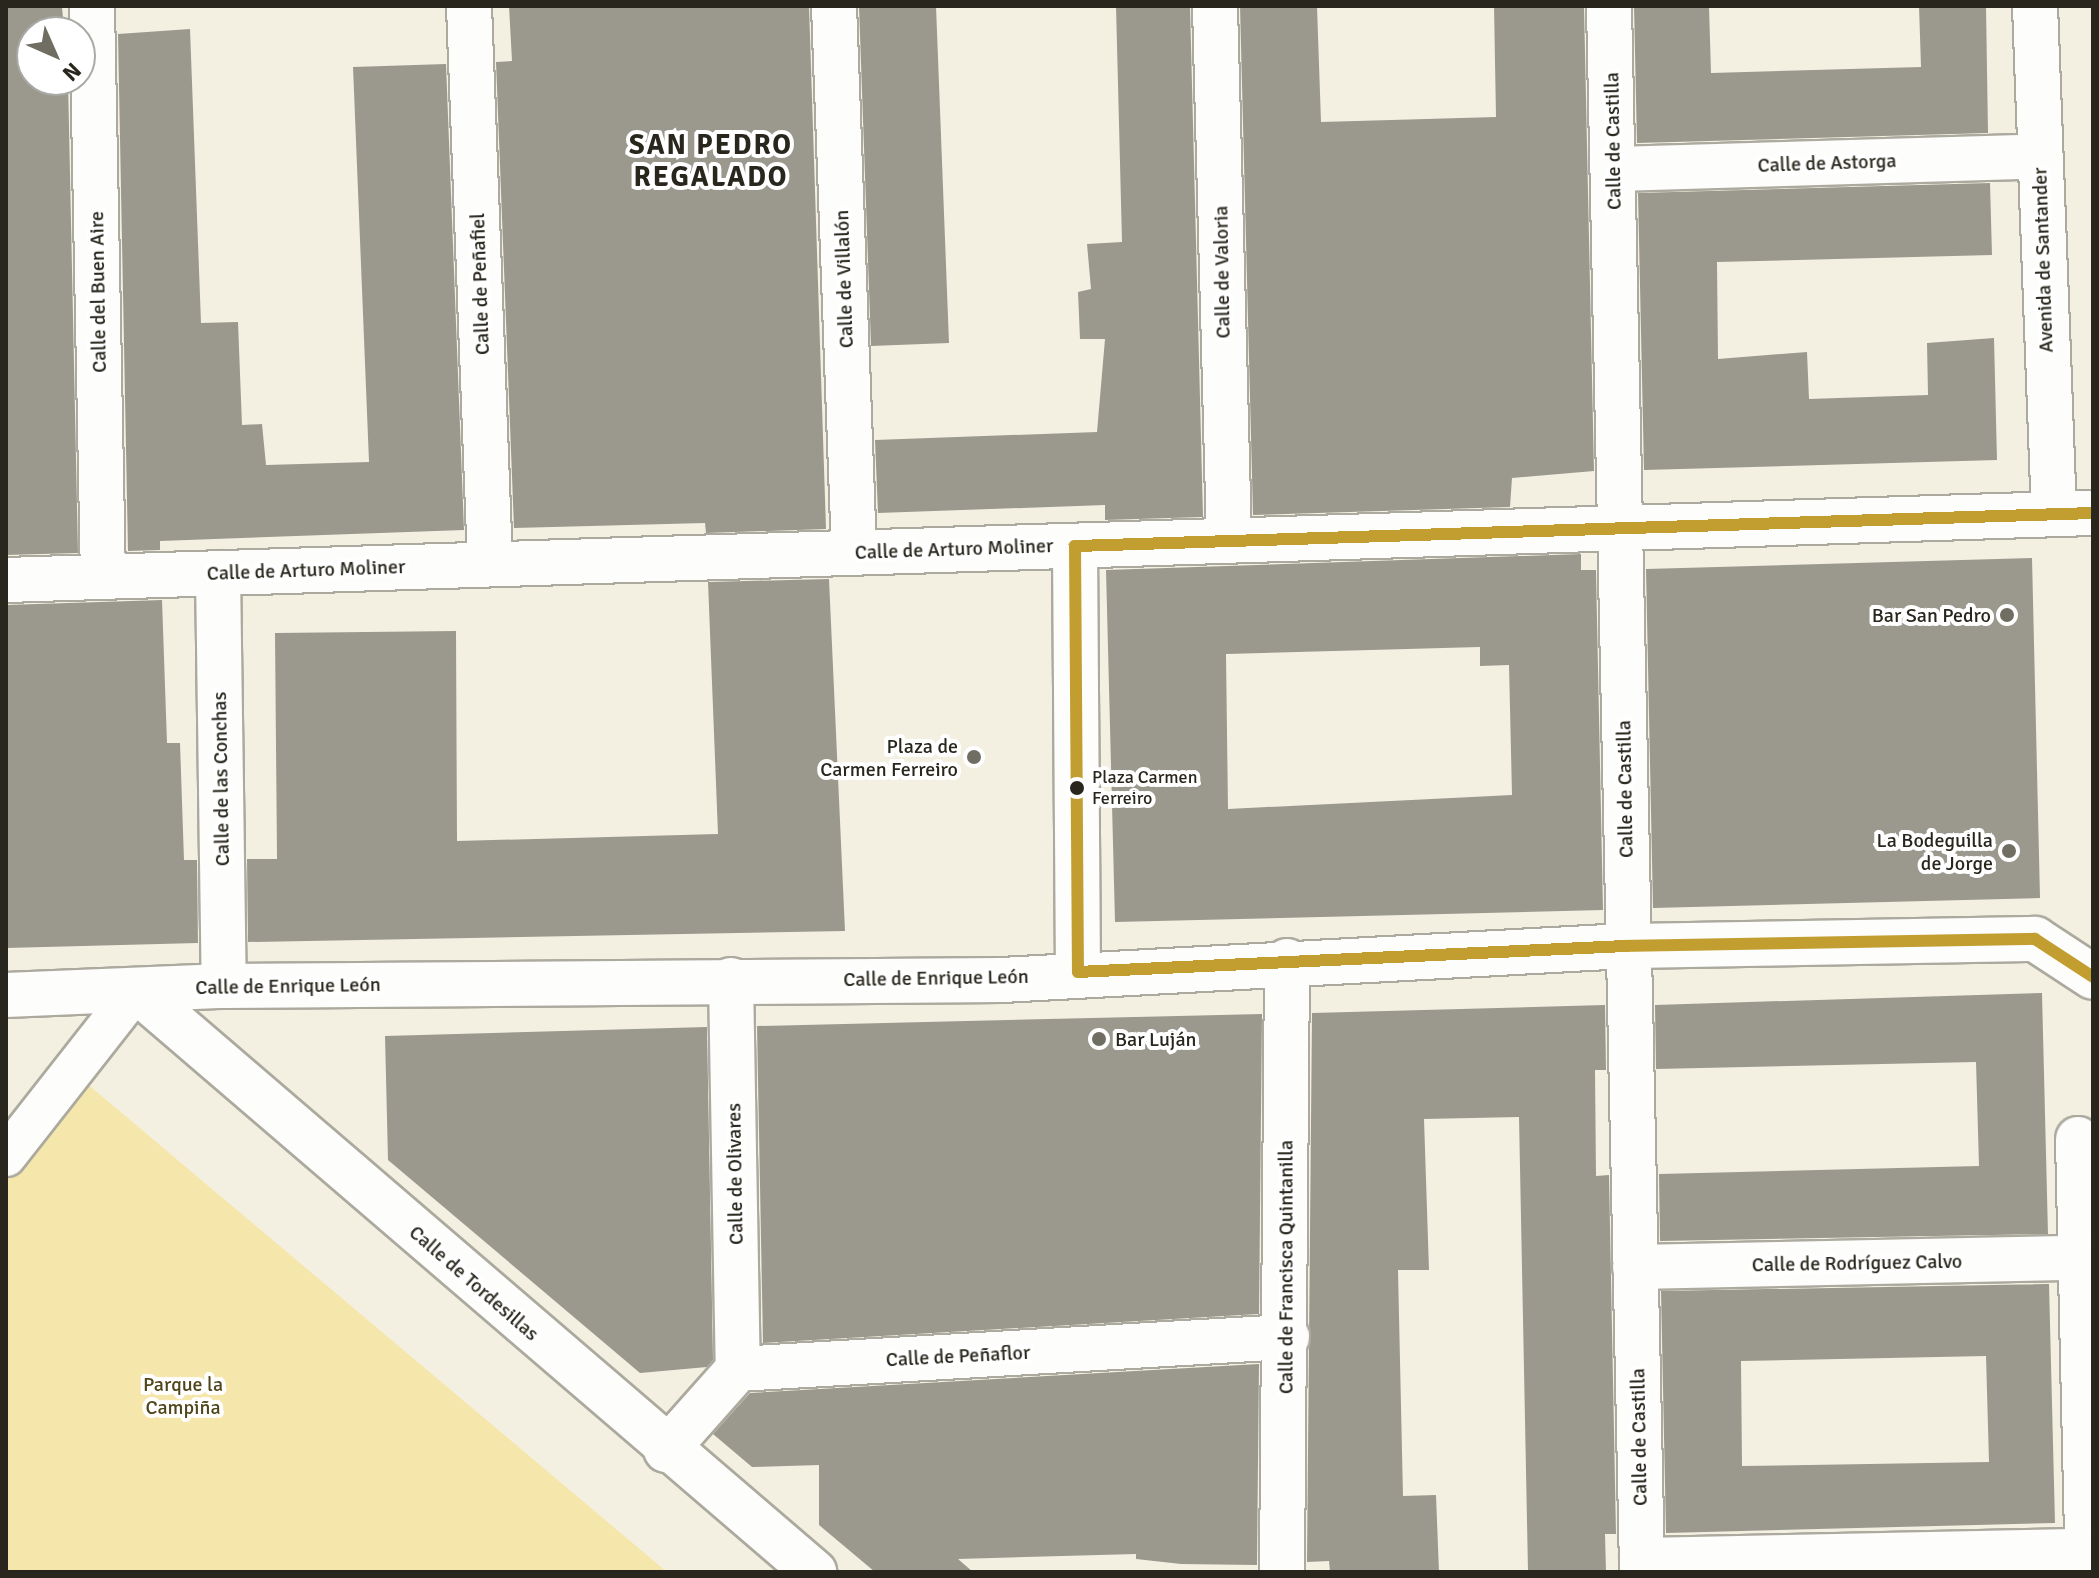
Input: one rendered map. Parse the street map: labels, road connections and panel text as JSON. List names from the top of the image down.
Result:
{
  "streets": {
    "street": [
      "Calle de Castilla",
      "Calle de Astorga",
      "Avenida de Santander",
      "Calle de Valoria",
      "Calle de Villalón",
      "Calle de Peñafiel",
      "Calle del Buen Aire",
      "Calle de Arturo Moliner",
      "Calle de las Conchas",
      "Calle de Enrique León",
      "Calle de Olivares",
      "Calle de Rodríguez Calvo",
      "Calle de Francisca Quintanilla",
      "Calle de Tordesillas",
      "Calle de Peñaflor"
    ]
  },
  "crossings": [
    ["Calle de Castilla", "Calle de Astorga"],
    ["Calle de Castilla", "Calle de Arturo Moliner"],
    ["Calle de Castilla", "Calle de Enrique León"],
    ["Calle de Castilla", "Calle de Rodríguez Calvo"],
    ["Calle de Astorga", "Avenida de Santander"],
    ["Avenida de Santander", "Calle de Arturo Moliner"],
    ["Calle de Valoria", "Calle de Arturo Moliner"],
    ["Calle de Villalón", "Calle de Arturo Moliner"],
    ["Calle de Peñafiel", "Calle de Arturo Moliner"],
    ["Calle del Buen Aire", "Calle de Arturo Moliner"],
    ["Calle de Arturo Moliner", "Calle de las Conchas"],
    ["Calle de las Conchas", "Calle de Enrique León"],
    ["Calle de Enrique León", "Calle de Olivares"],
    ["Calle de Enrique León", "Calle de Francisca Quintanilla"],
    ["Calle de Enrique León", "Calle de Tordesillas"],
    ["Calle de Olivares", "Calle de Peñaflor"],
    ["Calle de Francisca Quintanilla", "Calle de Peñaflor"]
  ],
  "districts": ["SAN PEDRO REGALADO"],
  "parks": ["Parque la Campiña"],
  "places": [
    "Bar San Pedro",
    "Plaza de Carmen Ferreiro",
    "Plaza Carmen Ferreiro",
    "La Bodeguilla de Jorge",
    "Bar Luján"
  ],
  "north": "bottom right"
}
